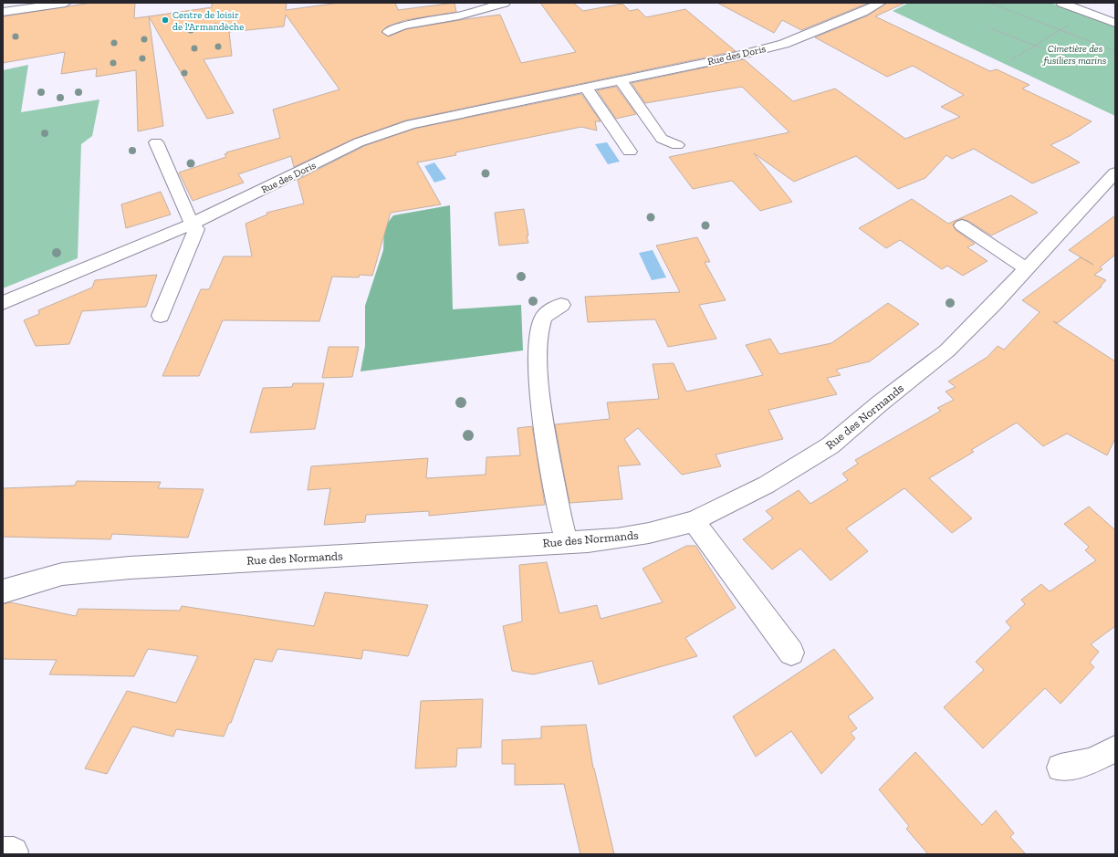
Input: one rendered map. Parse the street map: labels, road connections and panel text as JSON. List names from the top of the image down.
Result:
{
  "streets": {
    "street": ["Rue des Doris", "Rue des Normands"]
  },
  "parks": ["Cimetière des fusiliers marins"],
  "places": ["Centre de loisir de l'Armandèche"]
}
